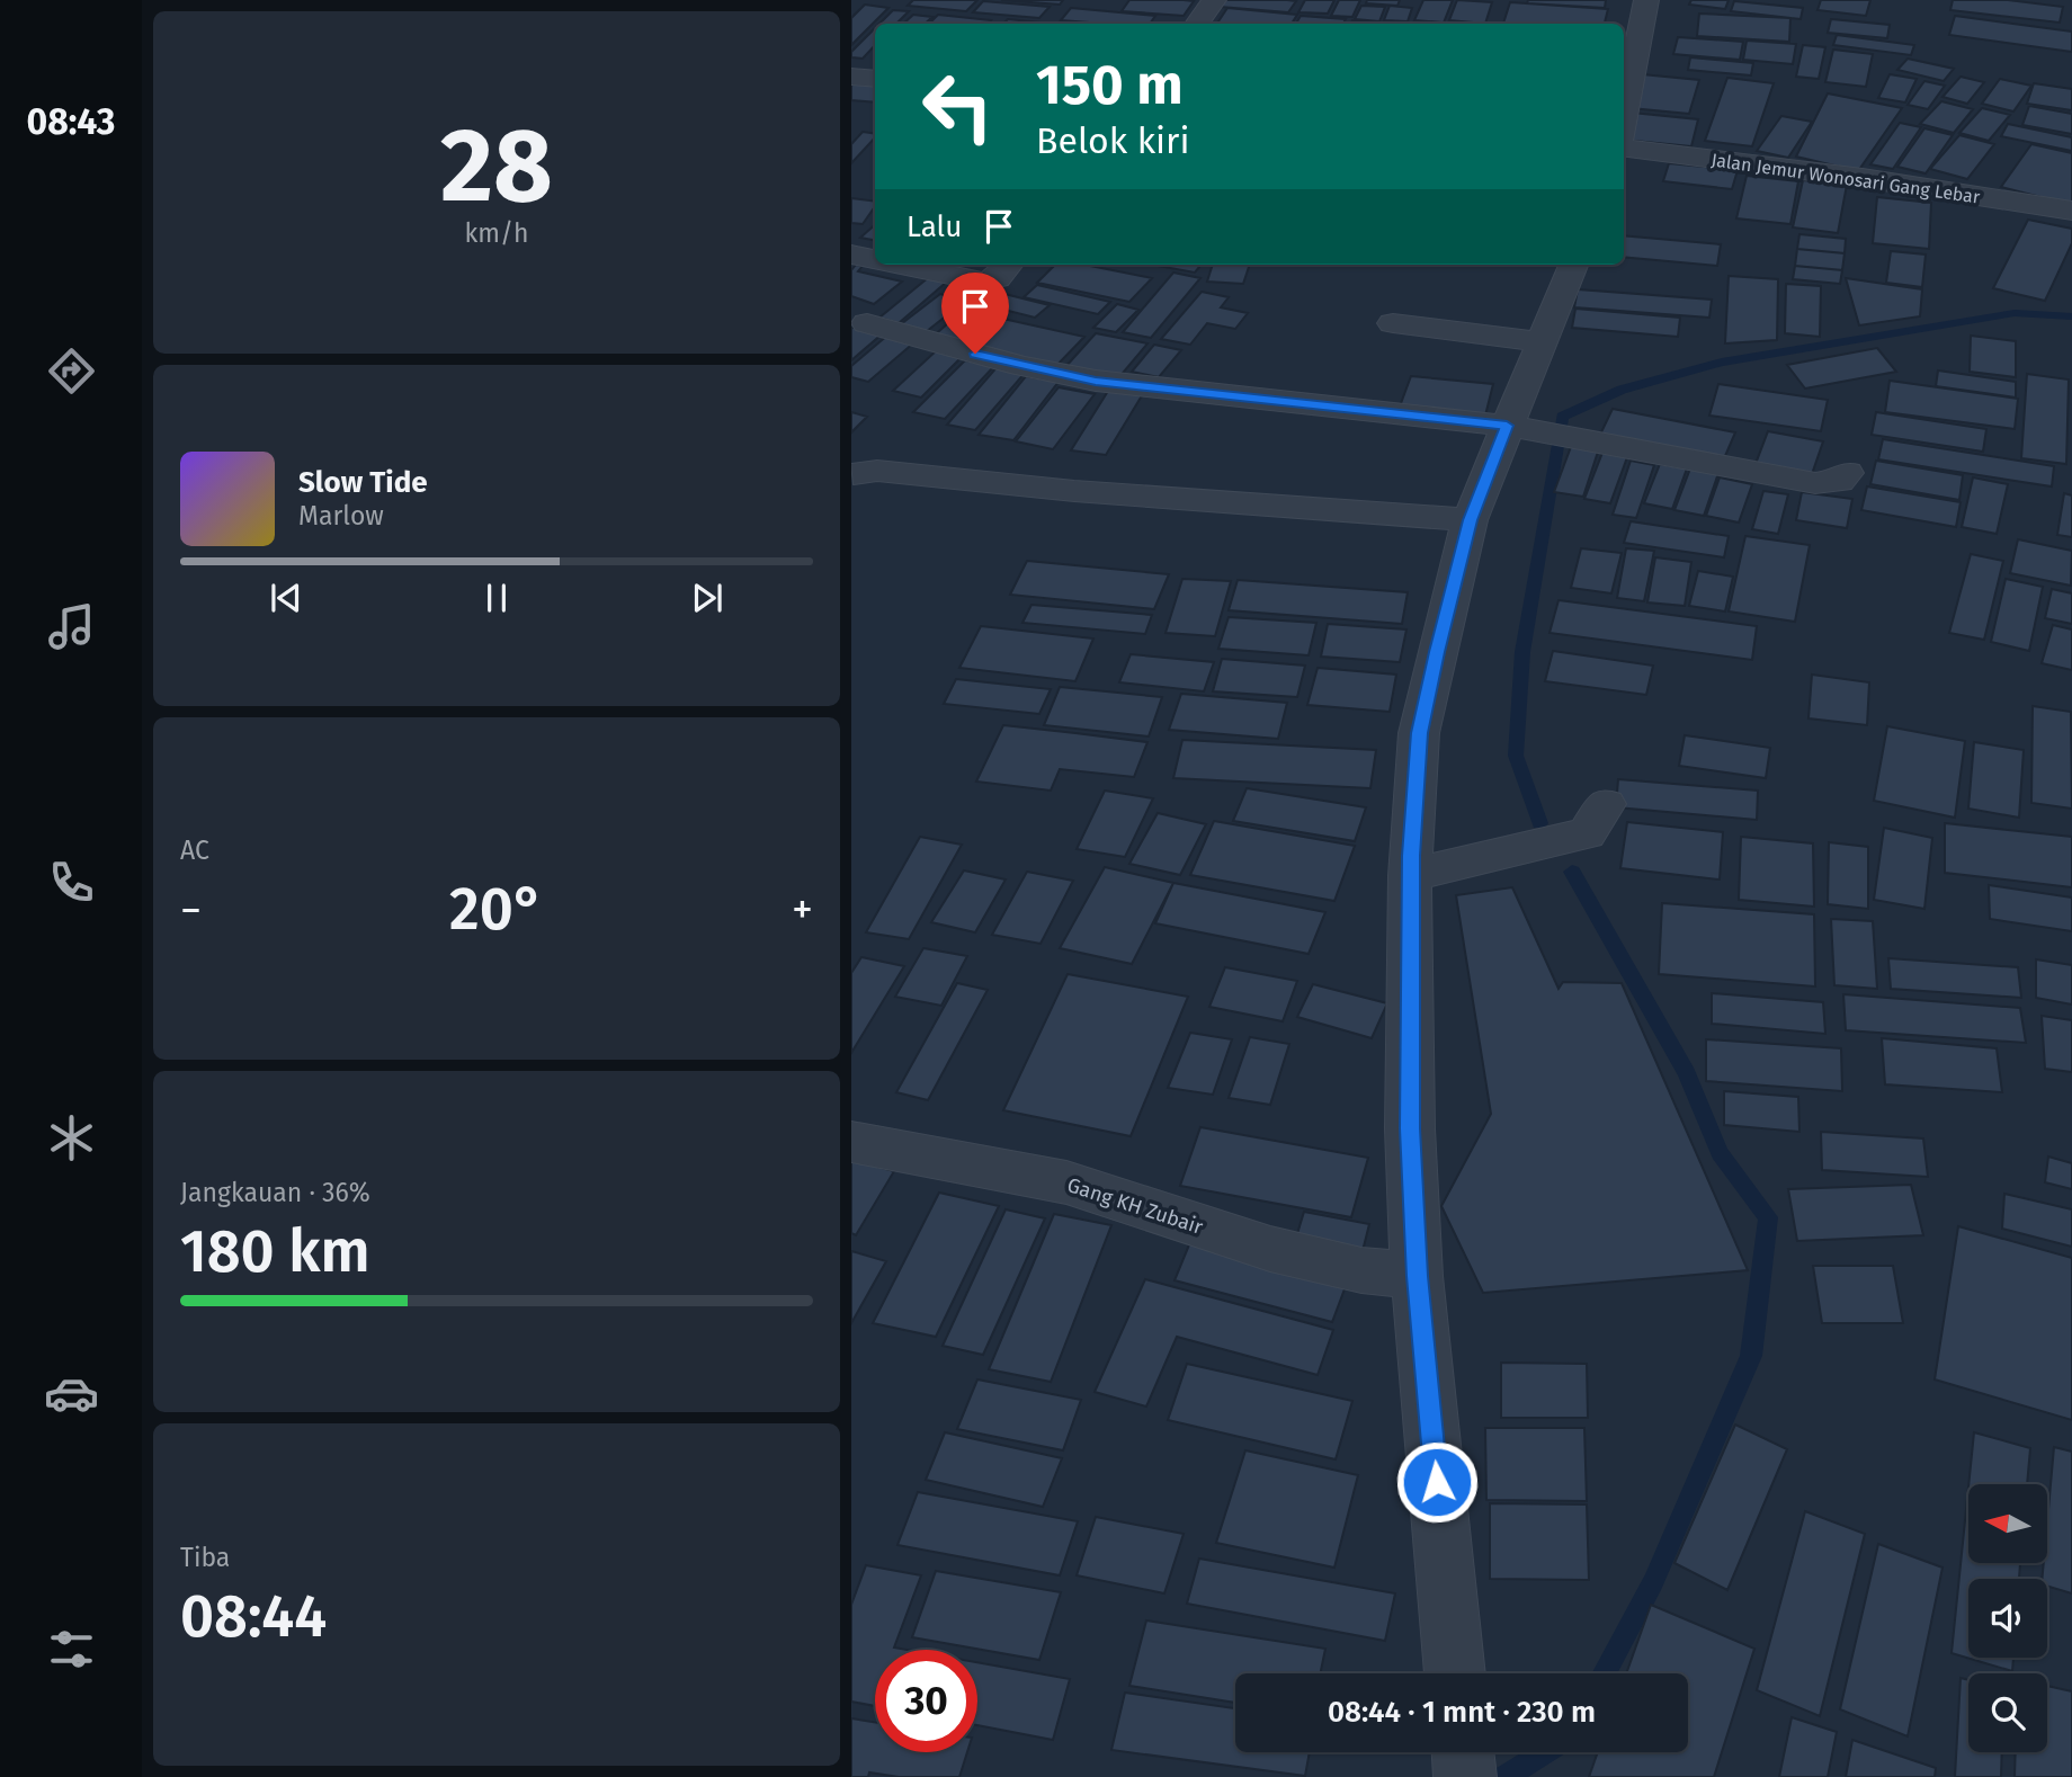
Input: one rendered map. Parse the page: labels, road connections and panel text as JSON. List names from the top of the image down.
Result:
{
  "streets": {
    "street": ["Jalan Jemur Wonosari Gang Lebar", "Gang KH Zubair"]
  },
  "north": "left",
  "page": {
    "tabs": "08:43",
    "tile": [
      ["28", "km/h"],
      "AC",
      ["Jangkauan · 36%", "180 km"],
      ["Tiba", "08:44"]
    ],
    "turn": ["150 m", "Belok kiri"],
    "then": "Lalu",
    "song": ["Slow Tide", "Marlow"],
    "heat": ["−", "20°", "+"],
    "limit": "30",
    "trip": "08:44 · 1 mnt · 230 m"
  }
}
